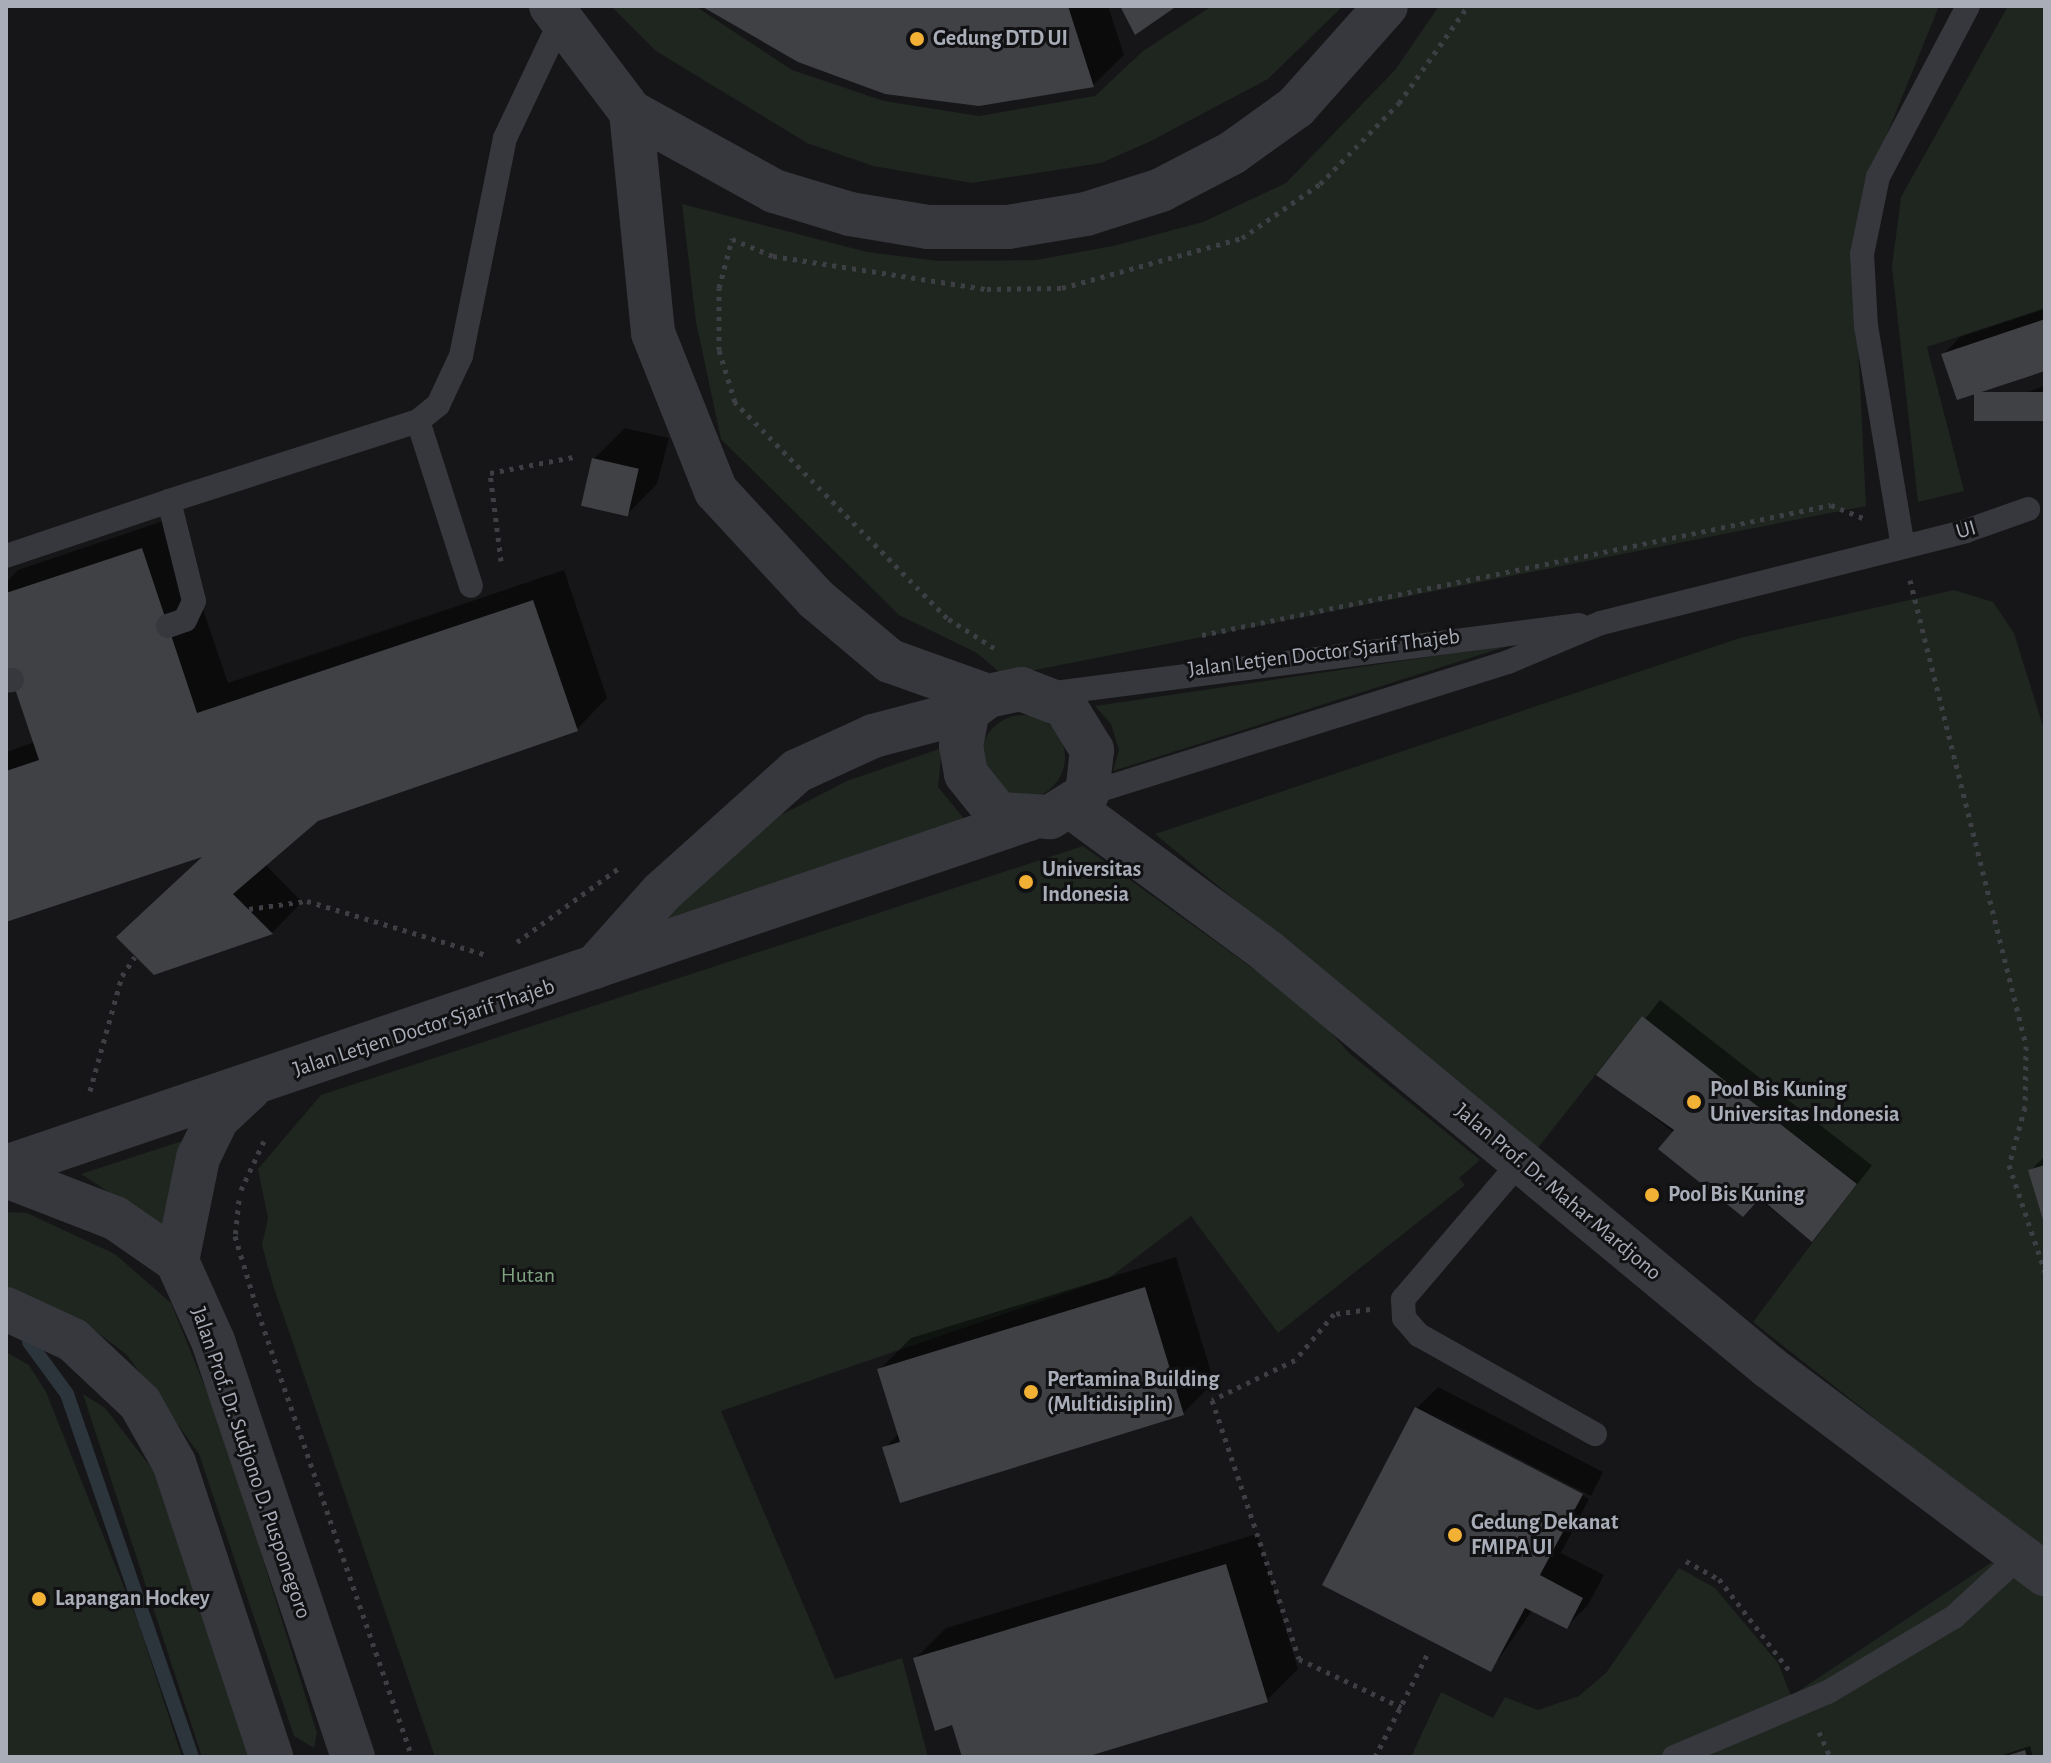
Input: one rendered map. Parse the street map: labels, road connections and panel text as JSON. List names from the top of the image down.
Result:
{
  "streets": {
    "street": ["Jalan Letjen Doctor Sjarif Thajeb", "Jalan Prof. Dr. Mahar Mardjono", "Jalan Prof. Dr. Sudjono D. Pusponegoro"],
    "lane": ["UI"]
  },
  "crossings": [
    ["UI", "Jalan Letjen Doctor Sjarif Thajeb"],
    ["Jalan Letjen Doctor Sjarif Thajeb", "Jalan Prof. Dr. Mahar Mardjono"],
    ["Jalan Letjen Doctor Sjarif Thajeb", "Jalan Prof. Dr. Sudjono D. Pusponegoro"]
  ],
  "parks": ["Hutan"],
  "places": [
    "Gedung DTD UI",
    "Universitas Indonesia",
    "Pool Bis Kuning Universitas Indonesia",
    "Pool Bis Kuning",
    "Pertamina Building (Multidisiplin)",
    "Gedung Dekanat FMIPA UI",
    "Lapangan Hockey"
  ]
}
